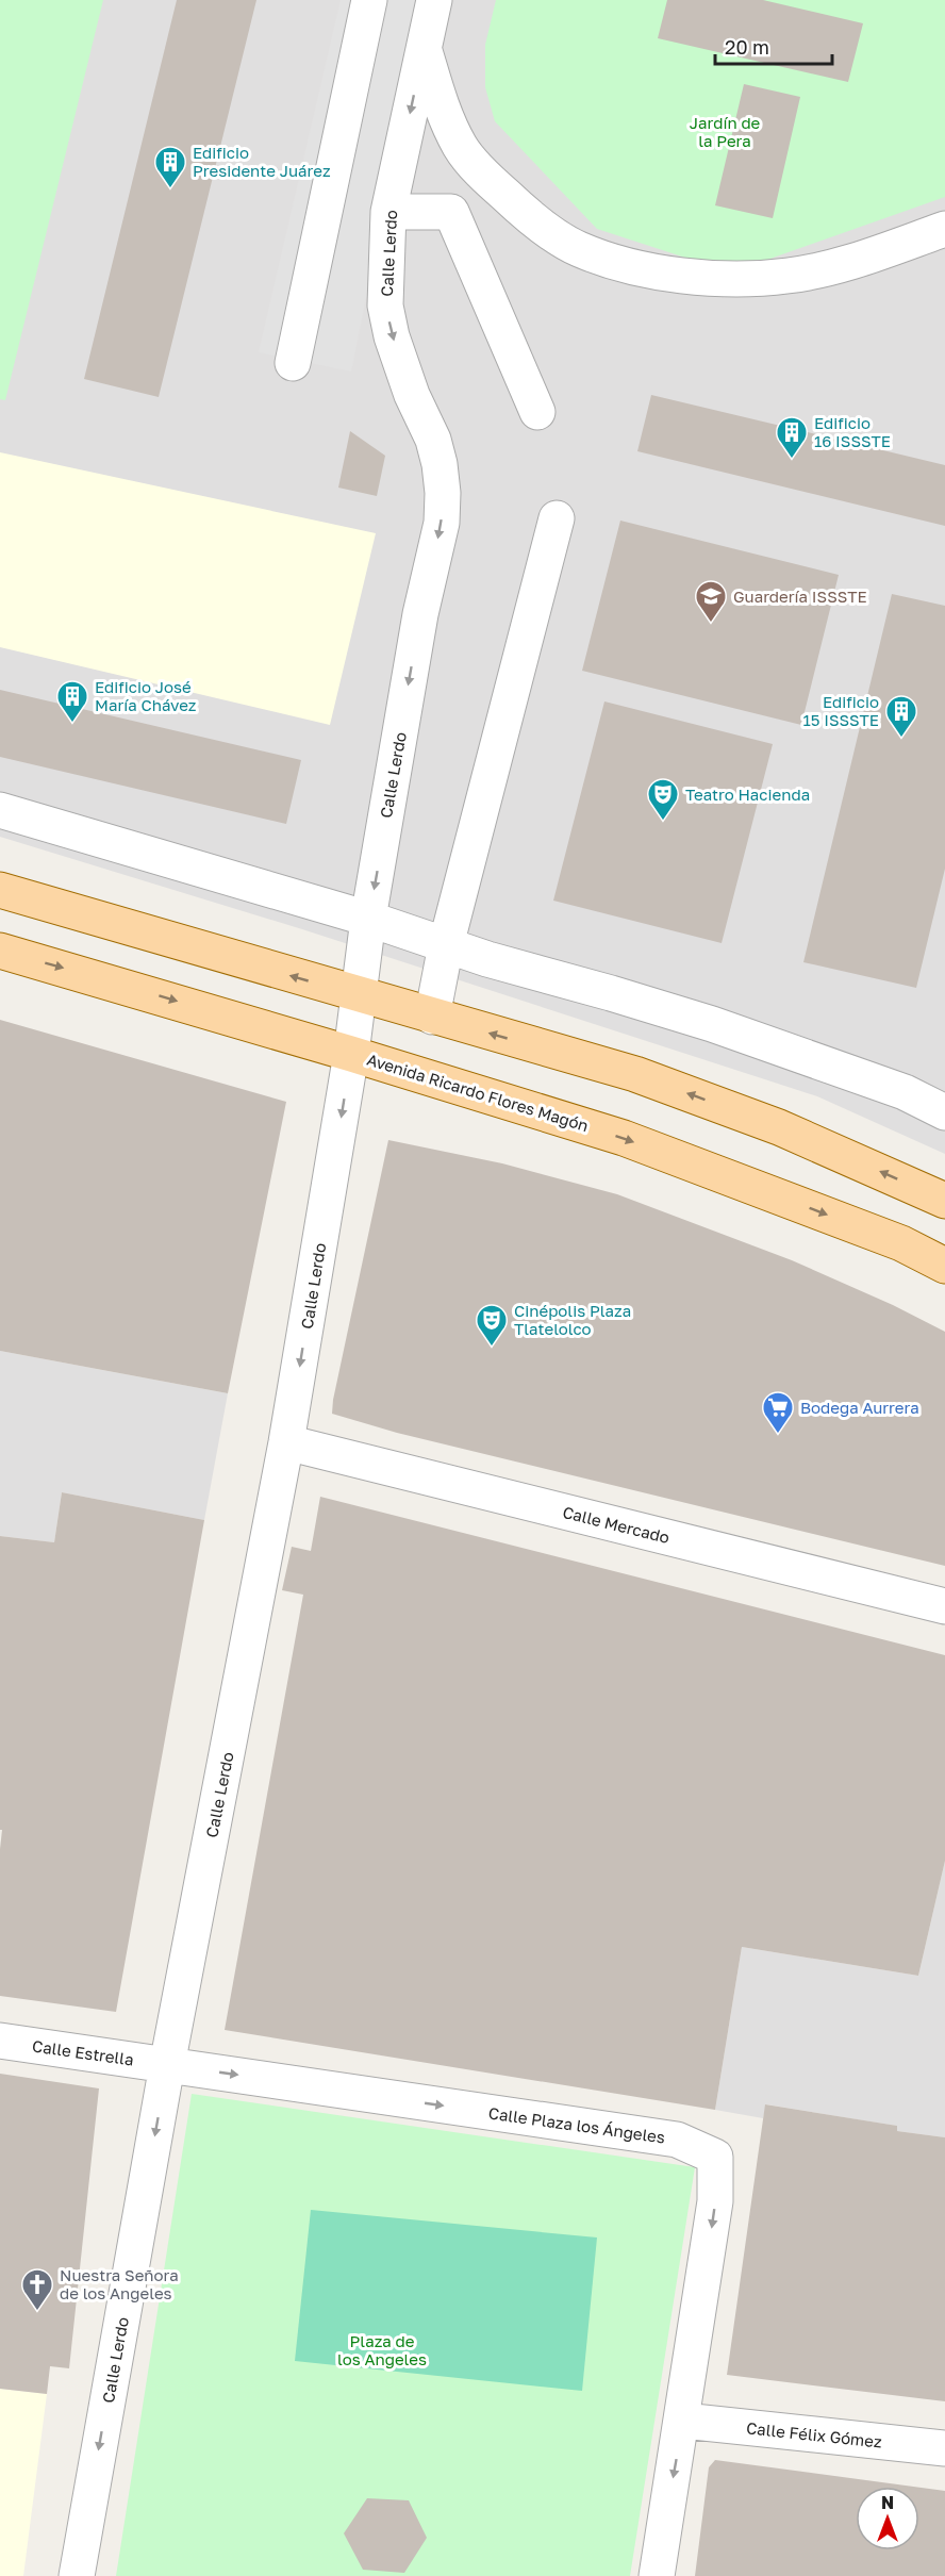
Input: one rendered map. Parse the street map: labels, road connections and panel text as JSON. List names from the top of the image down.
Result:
{
  "streets": {
    "main road": ["Avenida Ricardo Flores Magón"],
    "street": [
      "Calle Lerdo",
      "Calle Mercado",
      "Calle Estrella",
      "Calle Plaza los Ángeles",
      "Calle Félix Gómez"
    ]
  },
  "crossings": [
    ["Calle Lerdo", "Avenida Ricardo Flores Magón"],
    ["Calle Lerdo", "Calle Mercado"],
    ["Calle Lerdo", "Calle Estrella"],
    ["Calle Lerdo", "Calle Plaza los Ángeles"],
    ["Calle Estrella", "Calle Plaza los Ángeles"],
    ["Calle Plaza los Ángeles", "Calle Félix Gómez"]
  ],
  "parks": ["Jardín de la Pera", "Plaza de los Angeles"],
  "places": {
    "building": [
      "Edificio Presidente Juárez",
      "Edificio 16 ISSSTE",
      "Edificio José María Chávez",
      "Edificio 15 ISSSTE"
    ],
    "school or university": ["Guardería ISSSTE"],
    "theatre": ["Teatro Hacienda", "Cinépolis Plaza Tlatelolco"],
    "supermarket": ["Bodega Aurrera"],
    "church": ["Nuestra Señora de los Angeles"]
  },
  "scale_bar": "20 m",
  "north": "top"
}
